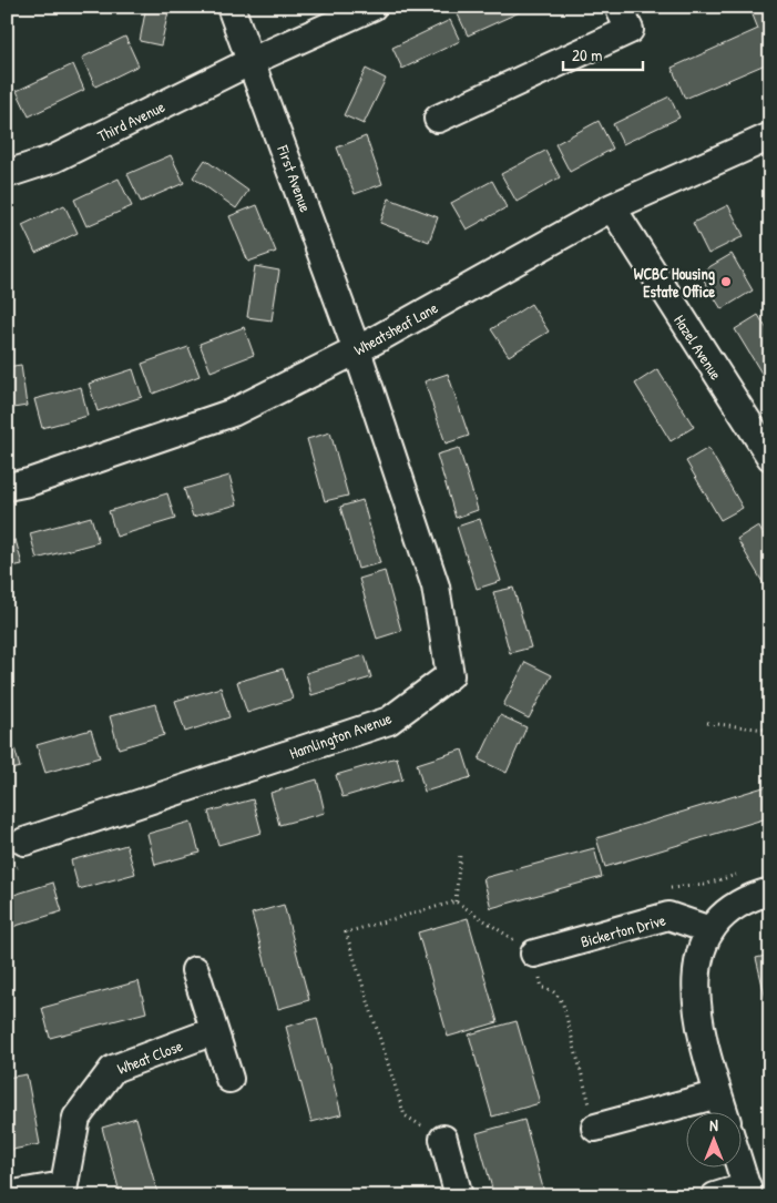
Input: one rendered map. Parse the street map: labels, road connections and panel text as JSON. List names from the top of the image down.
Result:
{
  "streets": {
    "street": [
      "Third Avenue",
      "First Avenue",
      "Wheatsheaf Lane",
      "Hazel Avenue",
      "Hamlington Avenue",
      "Bickerton Drive",
      "Wheat Close"
    ]
  },
  "crossings": [
    ["Third Avenue", "First Avenue"],
    ["First Avenue", "Wheatsheaf Lane"],
    ["First Avenue", "Hamlington Avenue"],
    ["Wheatsheaf Lane", "Hazel Avenue"],
    ["Wheatsheaf Lane", "Hamlington Avenue"]
  ],
  "places": ["WCBC Housing Estate Office"],
  "scale_bar": "20 m",
  "north": "top"
}
